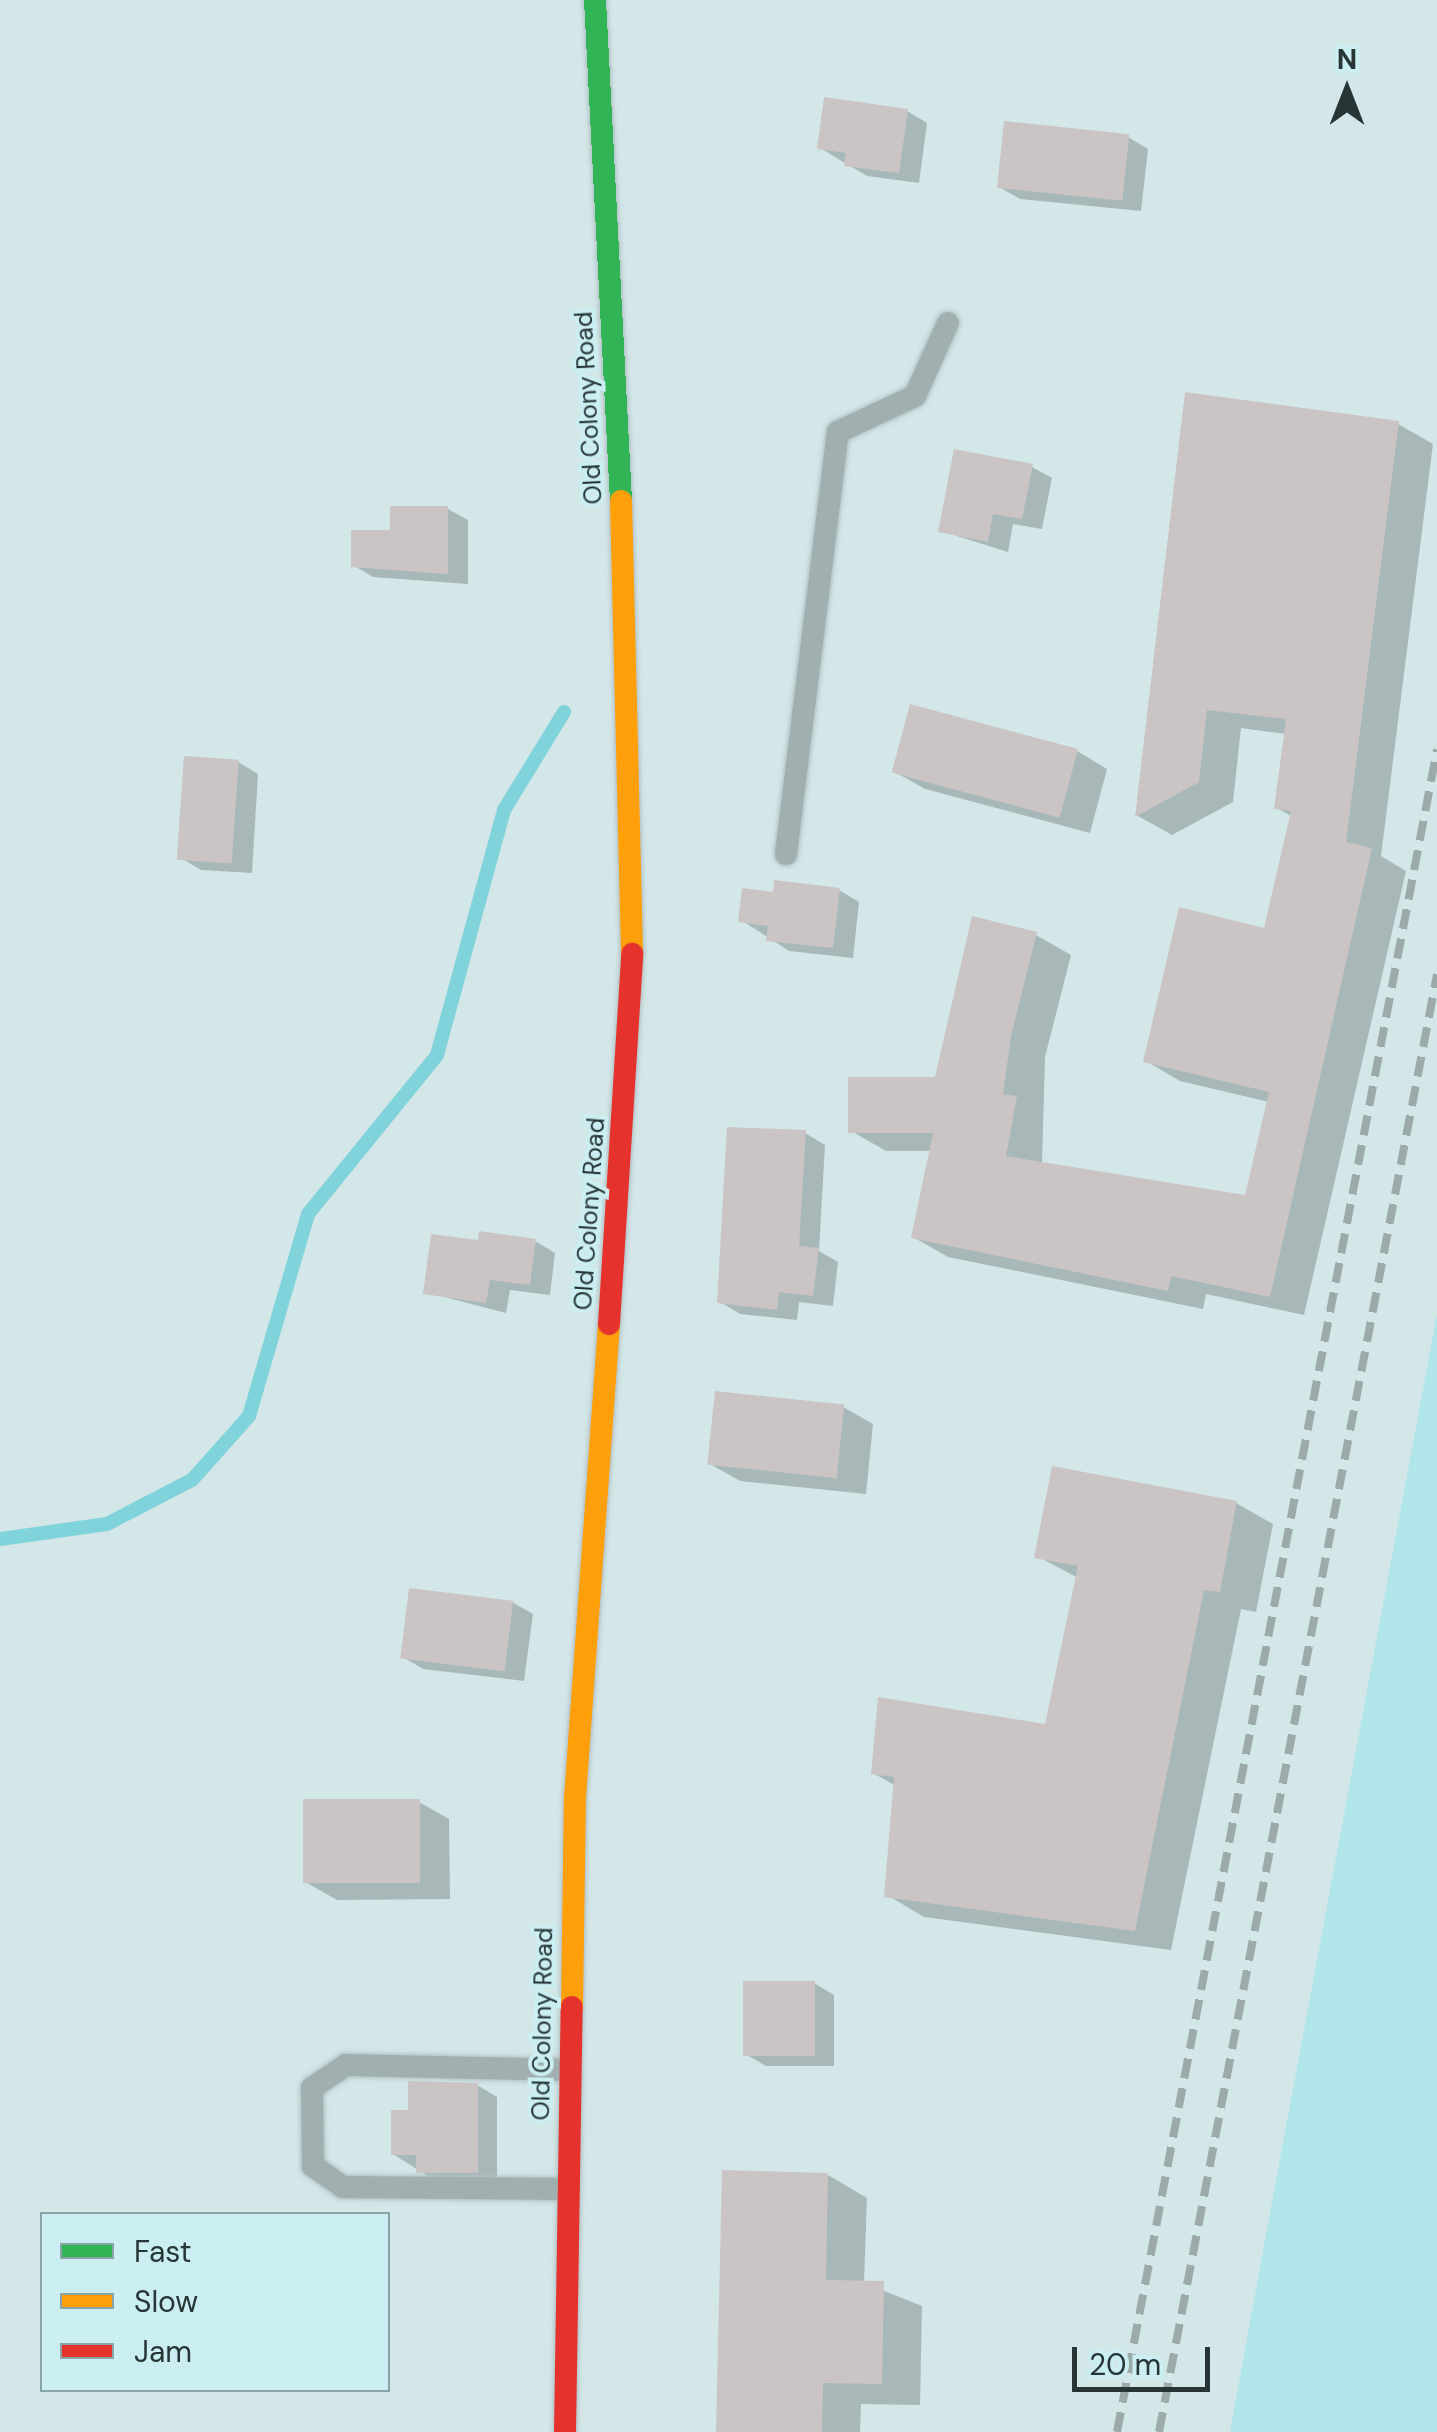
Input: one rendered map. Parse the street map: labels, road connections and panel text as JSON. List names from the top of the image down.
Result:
{
  "streets": {
    "main road": ["Old Colony Road"]
  },
  "legend": ["Fast", "Slow", "Jam"],
  "scale_bar": "20 m",
  "north": "top"
}
